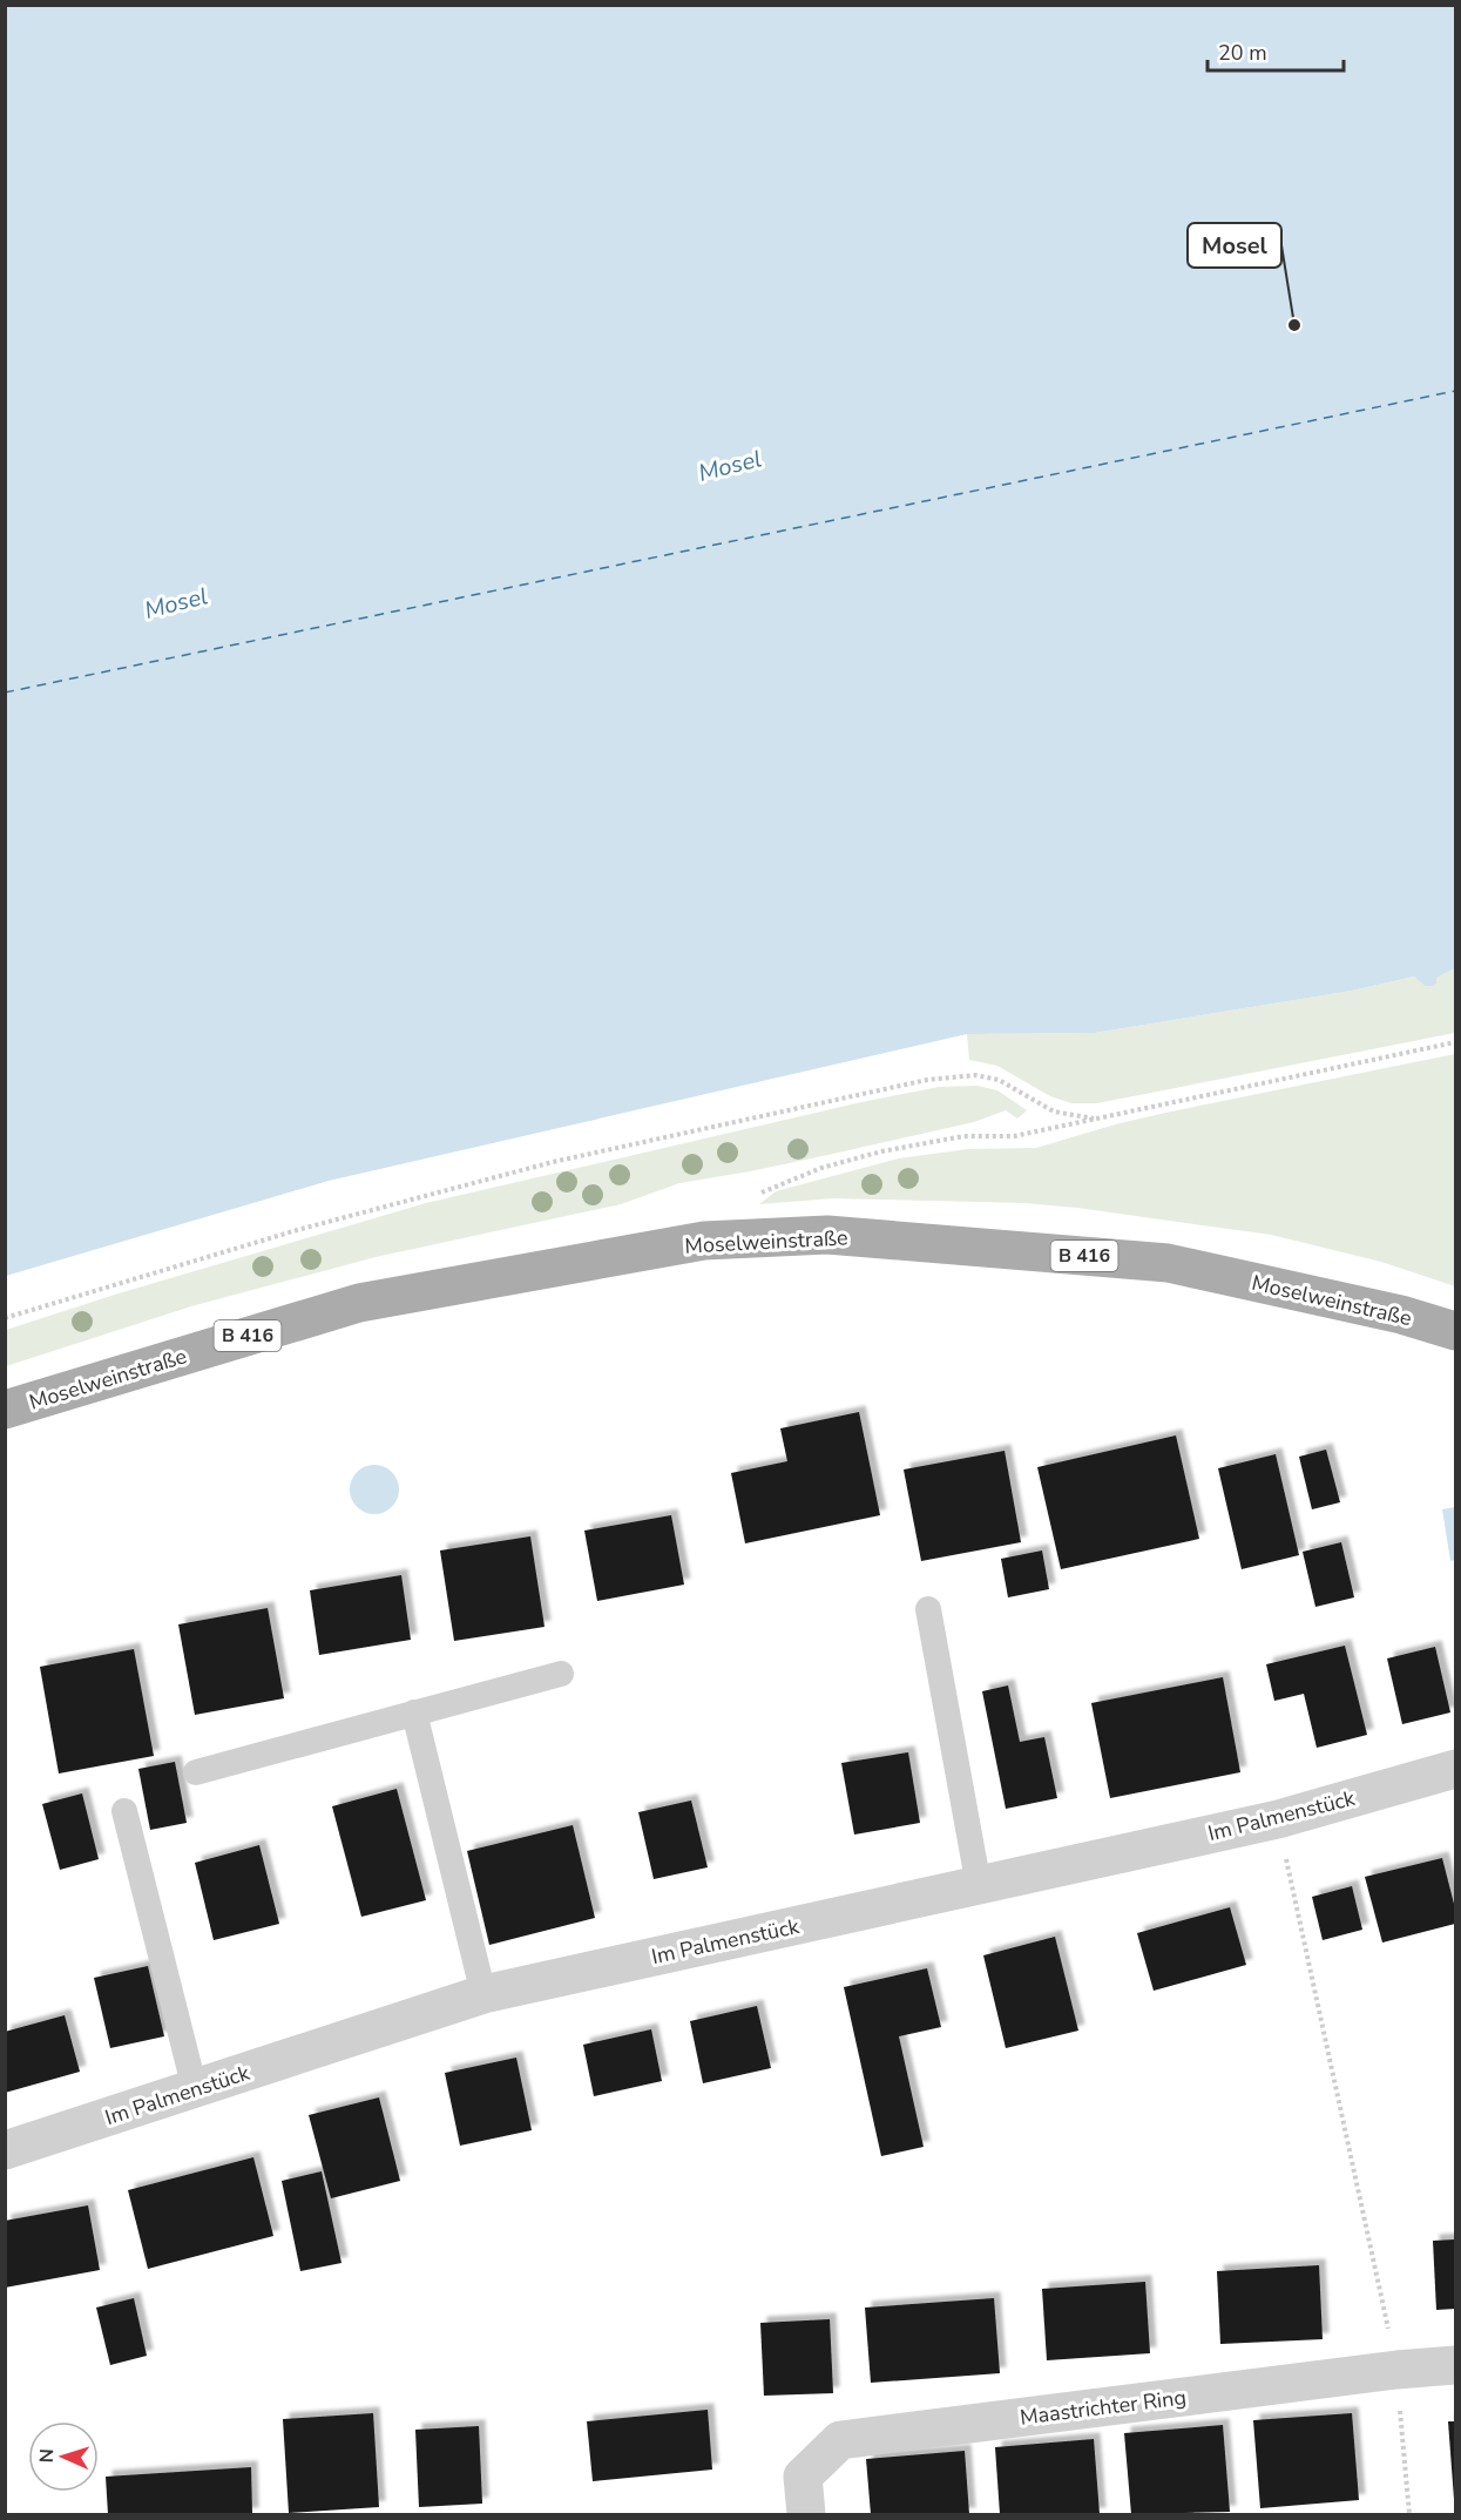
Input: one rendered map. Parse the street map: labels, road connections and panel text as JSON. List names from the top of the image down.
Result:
{
  "streets": {
    "main road": ["Moselweinstraße", "B 416"],
    "street": ["Im Palmenstück", "Maastrichter Ring"]
  },
  "water": ["Mosel"],
  "places": ["Mosel"],
  "scale_bar": "20 m",
  "north": "left"
}
